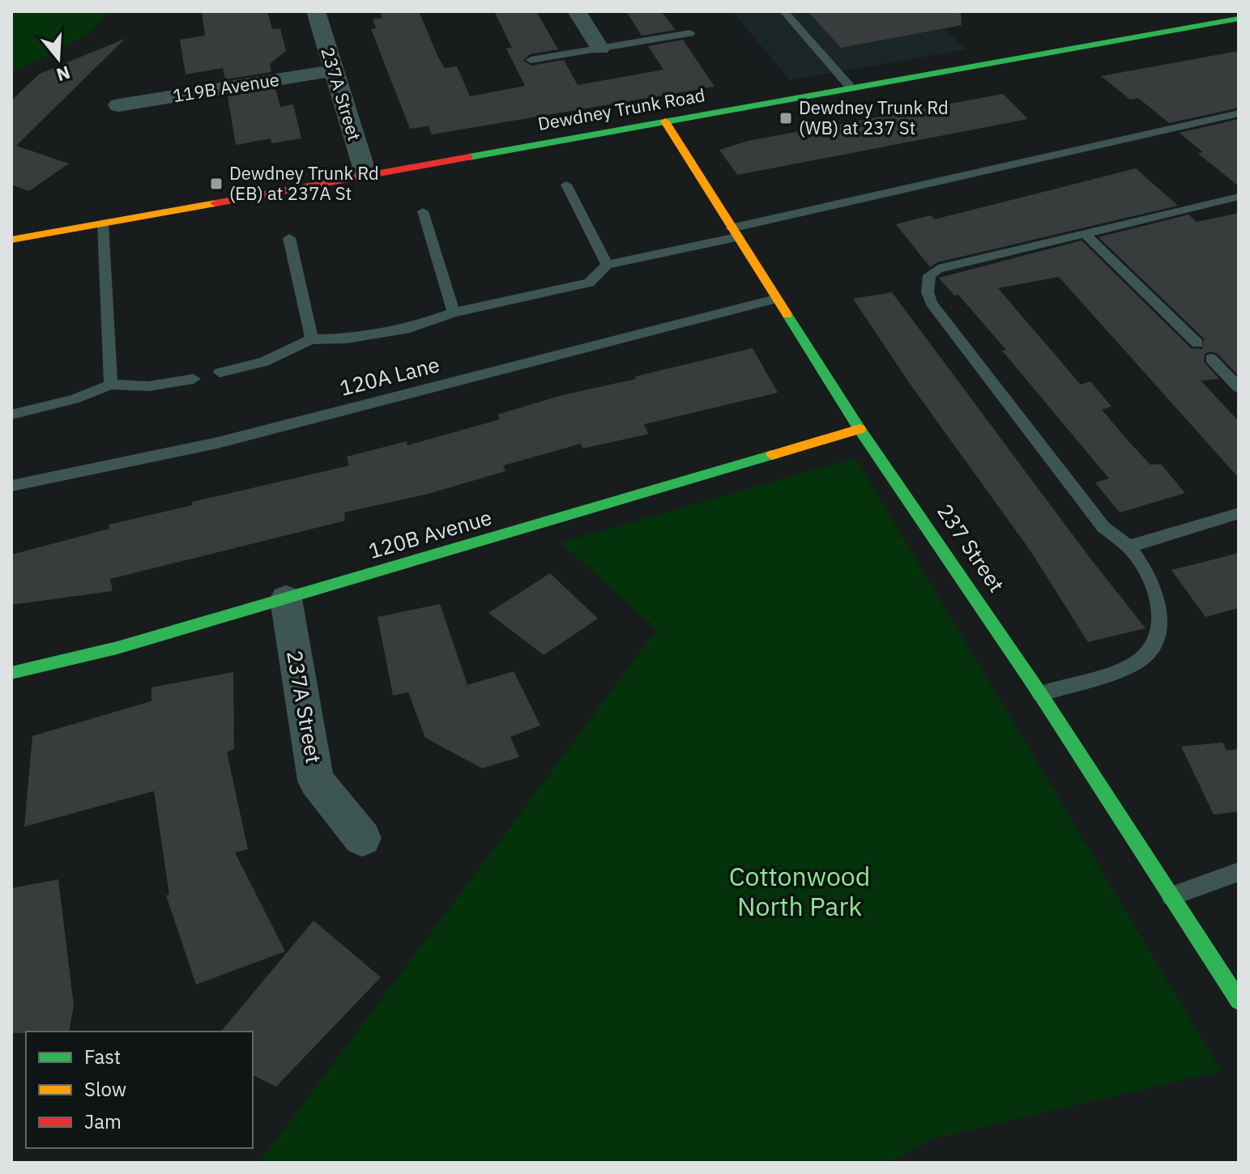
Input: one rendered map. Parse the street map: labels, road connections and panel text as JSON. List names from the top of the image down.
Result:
{
  "streets": {
    "street": [
      "119B Avenue",
      "237A Street",
      "Dewdney Trunk Road",
      "120B Avenue",
      "237 Street"
    ],
    "lane": ["120A Lane"]
  },
  "crossings": [
    ["119B Avenue", "237A Street"],
    ["237A Street", "Dewdney Trunk Road"],
    ["237A Street", "120B Avenue"],
    ["Dewdney Trunk Road", "237 Street"],
    ["120A Lane", "237 Street"],
    ["120B Avenue", "237 Street"]
  ],
  "parks": ["Cottonwood North Park"],
  "places": {
    "transit": ["Dewdney Trunk Rd (WB) at 237 St", "Dewdney Trunk Rd (EB) at 237A St"]
  },
  "legend": ["Fast", "Slow", "Jam"],
  "north": "bottom"
}
